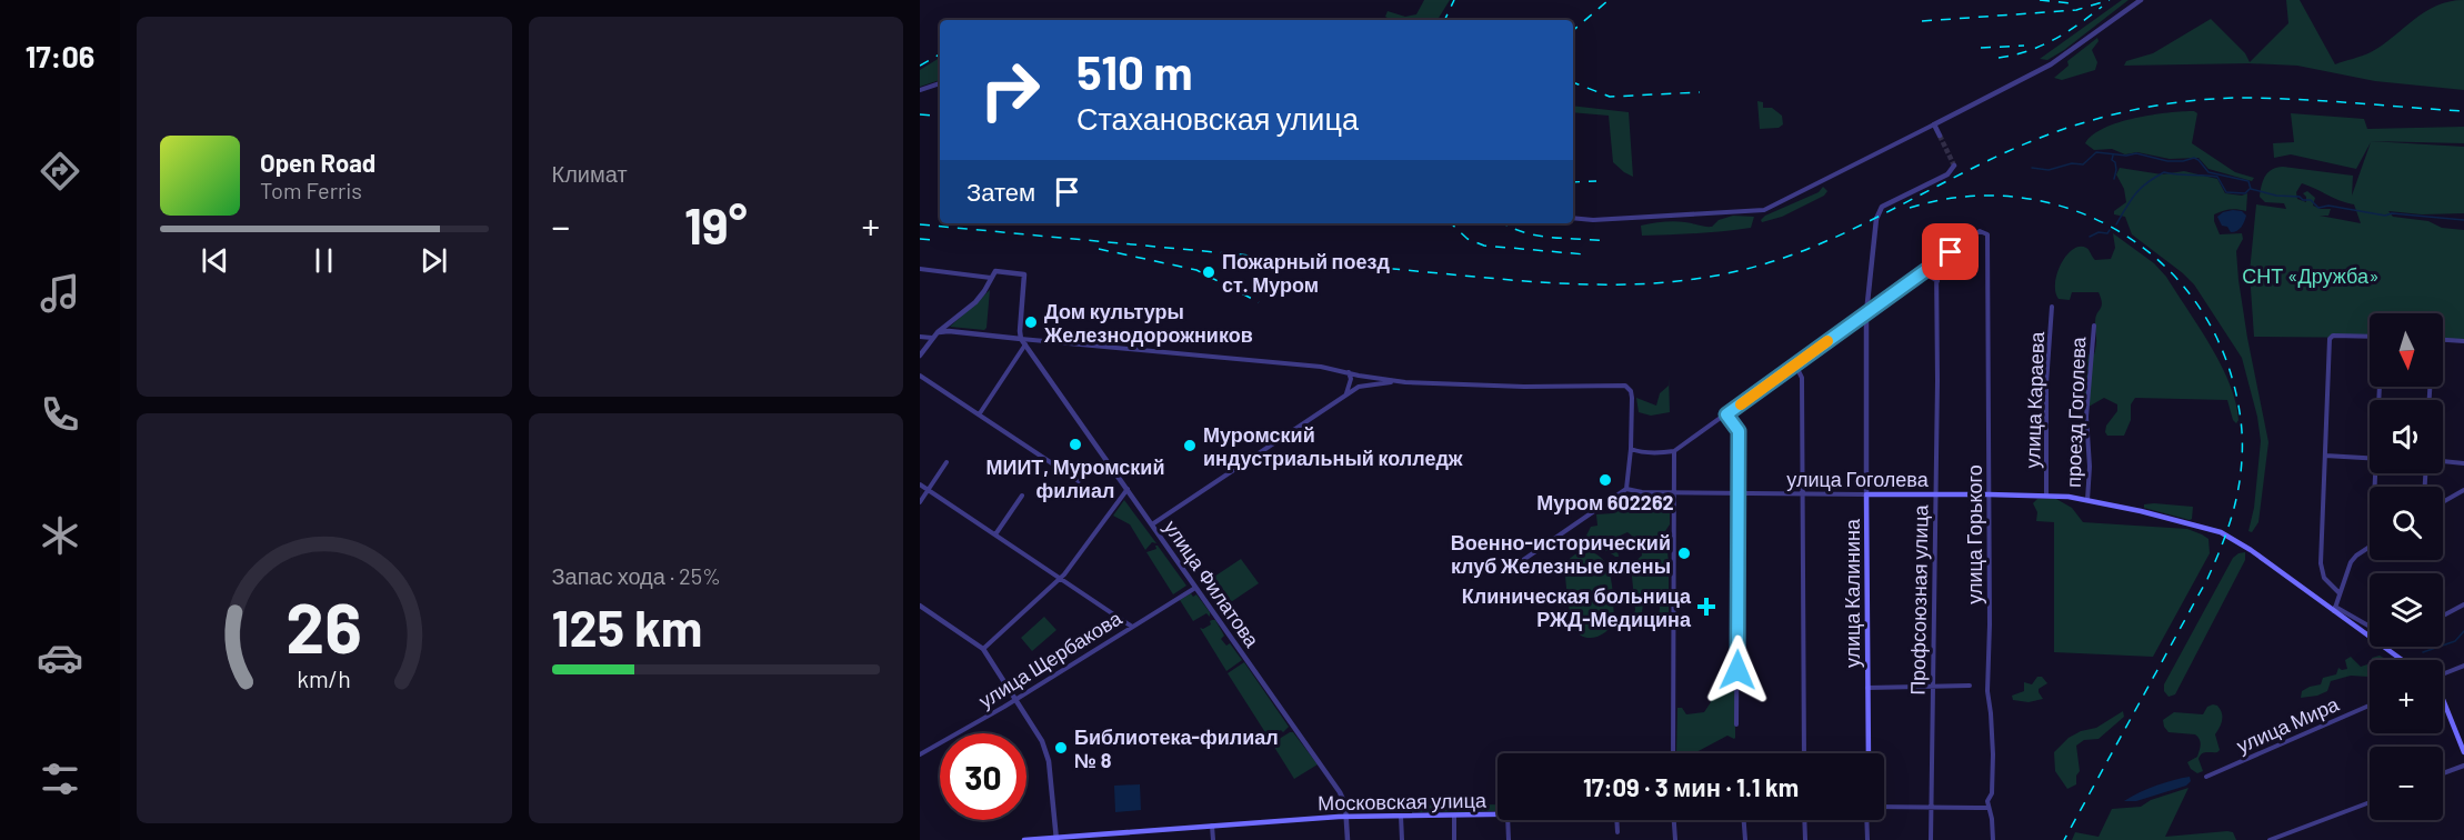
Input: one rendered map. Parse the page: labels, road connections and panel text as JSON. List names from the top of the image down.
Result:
{
  "streets": {
    "main road": ["улица Гоголева", "улица Калинина", "Московская улица"],
    "street": [
      "улица Караева",
      "проезд Гоголева",
      "улица Горького",
      "улица Филатова",
      "Профсоюзная улица",
      "улица Щербакова",
      "улица Мира"
    ]
  },
  "crossings": [
    ["улица Караева", "улица Гоголева"],
    ["проезд Гоголева", "улица Гоголева"],
    ["улица Гоголева", "улица Горького"],
    ["улица Гоголева", "улица Калинина"],
    ["улица Гоголева", "Профсоюзная улица"],
    ["улица Горького", "Профсоюзная улица"],
    ["улица Филатова", "улица Щербакова"],
    ["улица Филатова", "Московская улица"]
  ],
  "parks": ["СНТ «Дружба»"],
  "places": {
    "other": [
      "Пожарный поезд ст. Муром",
      "Дом культуры Железнодорожников",
      "МИИТ, Муромский филиал",
      "Муромский индустриальный колледж",
      "Муром 602262",
      "Военно-исторический клуб Железные клены",
      "Библиотека-филиал № 8"
    ],
    "health": ["Клиническая больница РЖД-Медицина"]
  },
  "north": "bottom",
  "page": {
    "tabs": "17:06",
    "tile": [
      "Климат",
      ["Запас хода · 25%", "125 km"]
    ],
    "turn": ["510 m", "Стахановская улица"],
    "song": ["Open Road", "Tom Ferris"],
    "then": "Затем",
    "heat": ["−", "19°", "+"],
    "map_buttons": ["+", "−"],
    "limit": "30",
    "trip": "17:09 · 3 мин · 1.1 km",
    "gauge": ["26", "km/h"]
  }
}
